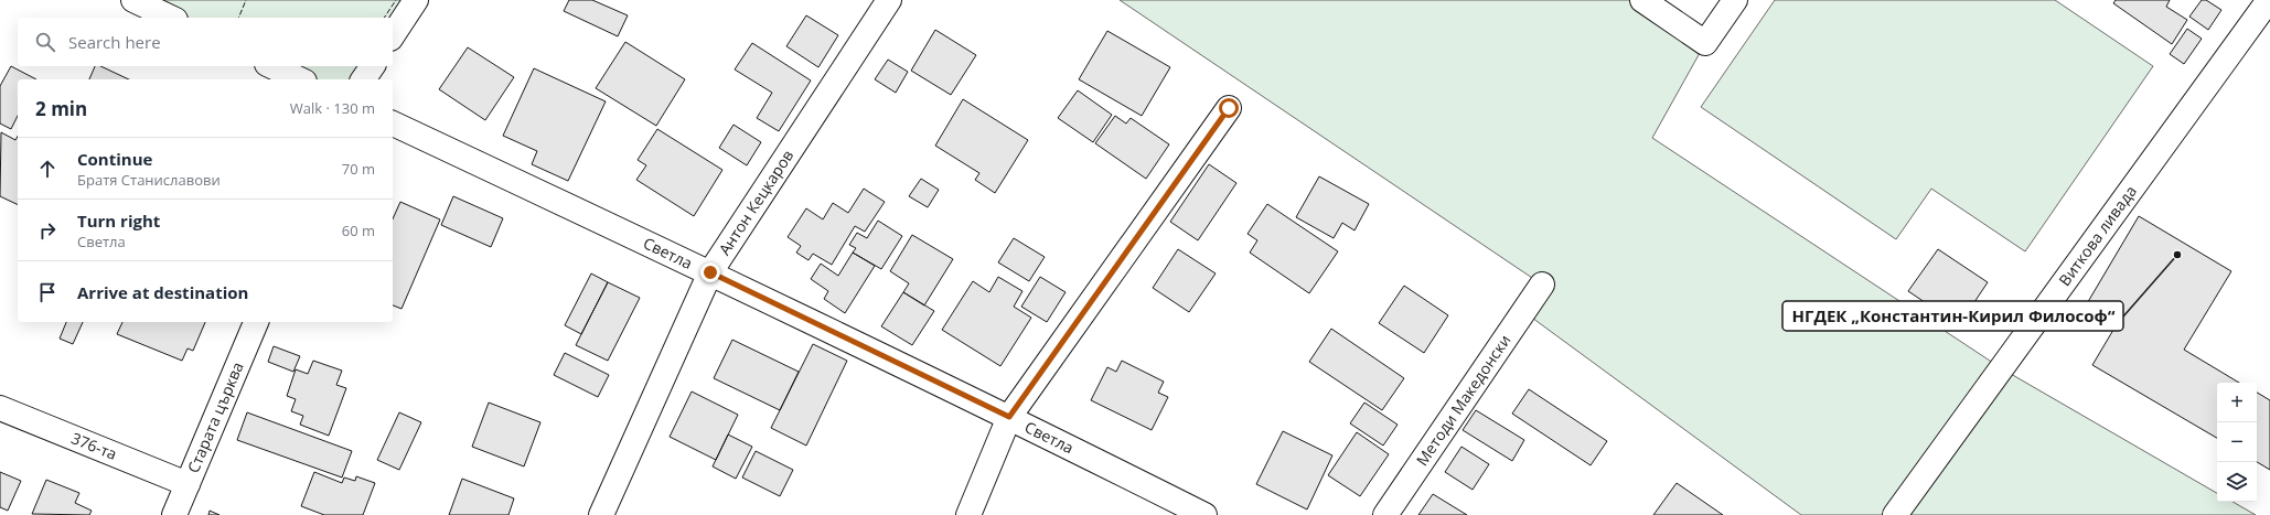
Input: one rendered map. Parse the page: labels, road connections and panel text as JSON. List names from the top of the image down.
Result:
{
  "streets": {
    "street": [
      "Антон Кецкаров",
      "Виткова ливада",
      "Светла",
      "Методи Македонски",
      "Старата църква",
      "376-та"
    ]
  },
  "crossings": [
    ["Антон Кецкаров", "Светла"],
    ["Старата църква", "376-та"]
  ],
  "places": ["НГДЕК „Константин-Кирил Философ“"],
  "page": {
    "search": "Search here",
    "heading": ["2 min", "Walk · 130 m"],
    "list": [
      ["Continue", "Братя Станиславови", "70 m"],
      ["Turn right", "Светла", "60 m"],
      "Arrive at destination"
    ],
    "map_buttons": ["+", "−"]
  }
}
